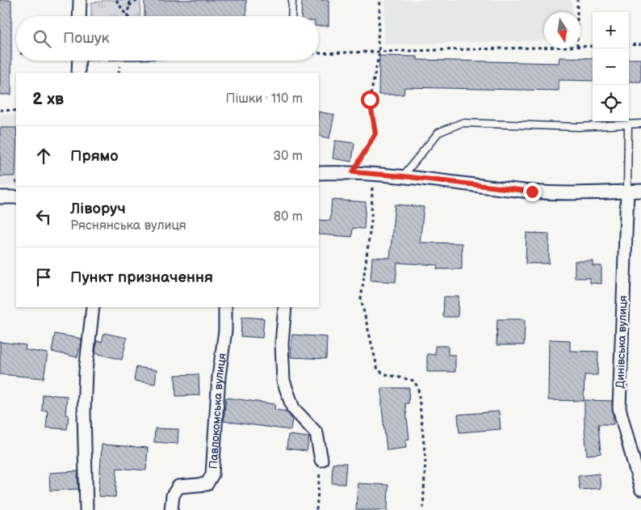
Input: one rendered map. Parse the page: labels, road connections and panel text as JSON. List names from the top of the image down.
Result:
{
  "streets": {
    "street": ["Динівська вулиця", "Павлокомська вулиця"]
  },
  "north": "bottom",
  "page": {
    "map_buttons": ["+", "−"],
    "search": "Пошук",
    "heading": ["2 хв", "Пішки · 110 m"],
    "list": [
      ["Прямо", "30 m"],
      ["Ліворуч", "Ряснянська вулиця", "80 m"],
      "Пункт призначення"
    ]
  }
}
